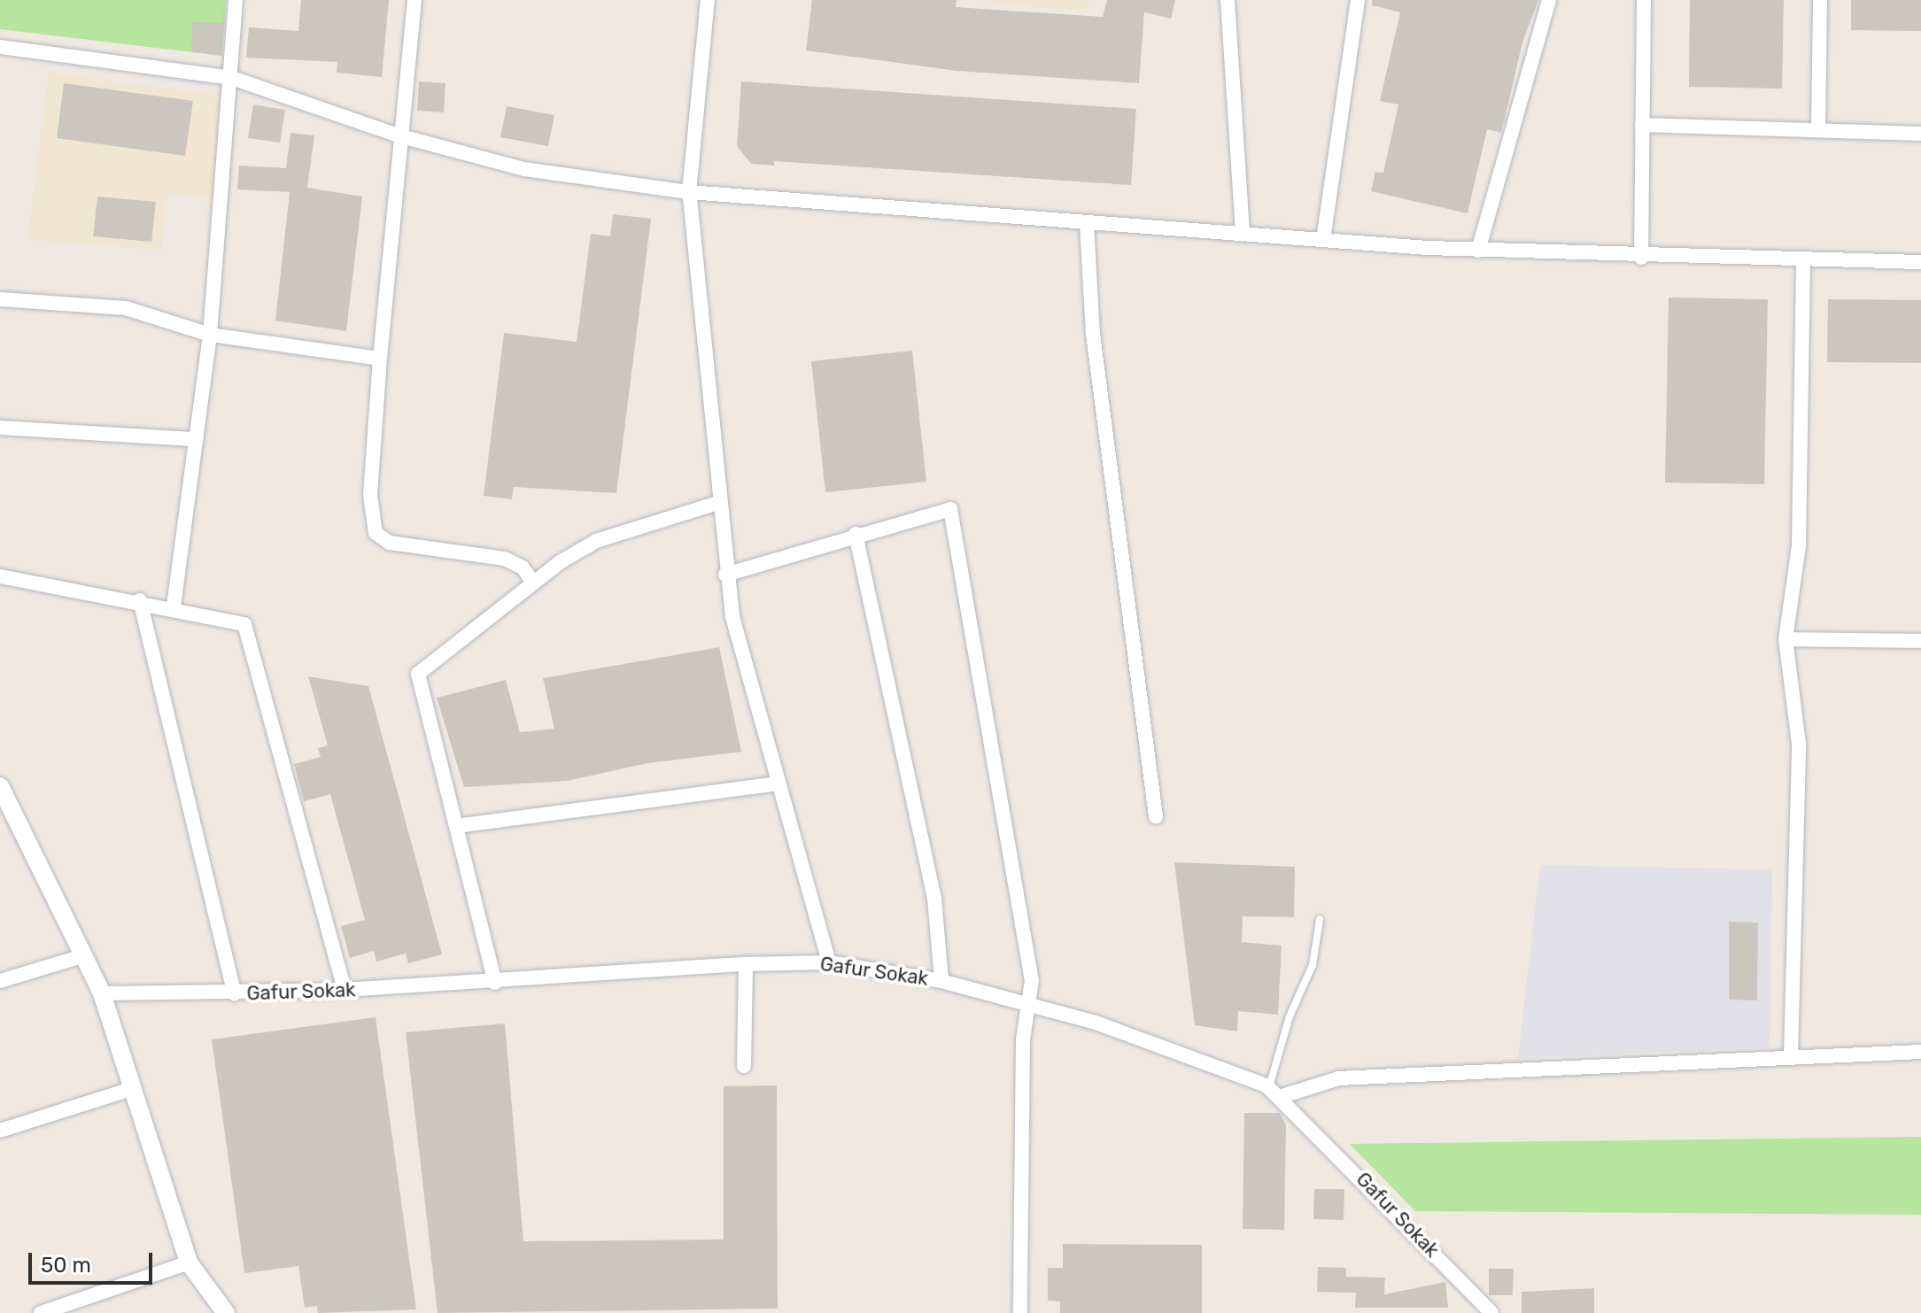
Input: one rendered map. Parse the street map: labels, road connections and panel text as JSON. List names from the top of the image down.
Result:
{
  "streets": {
    "street": ["Gafur Sokak"]
  },
  "scale_bar": "50 m"
}
